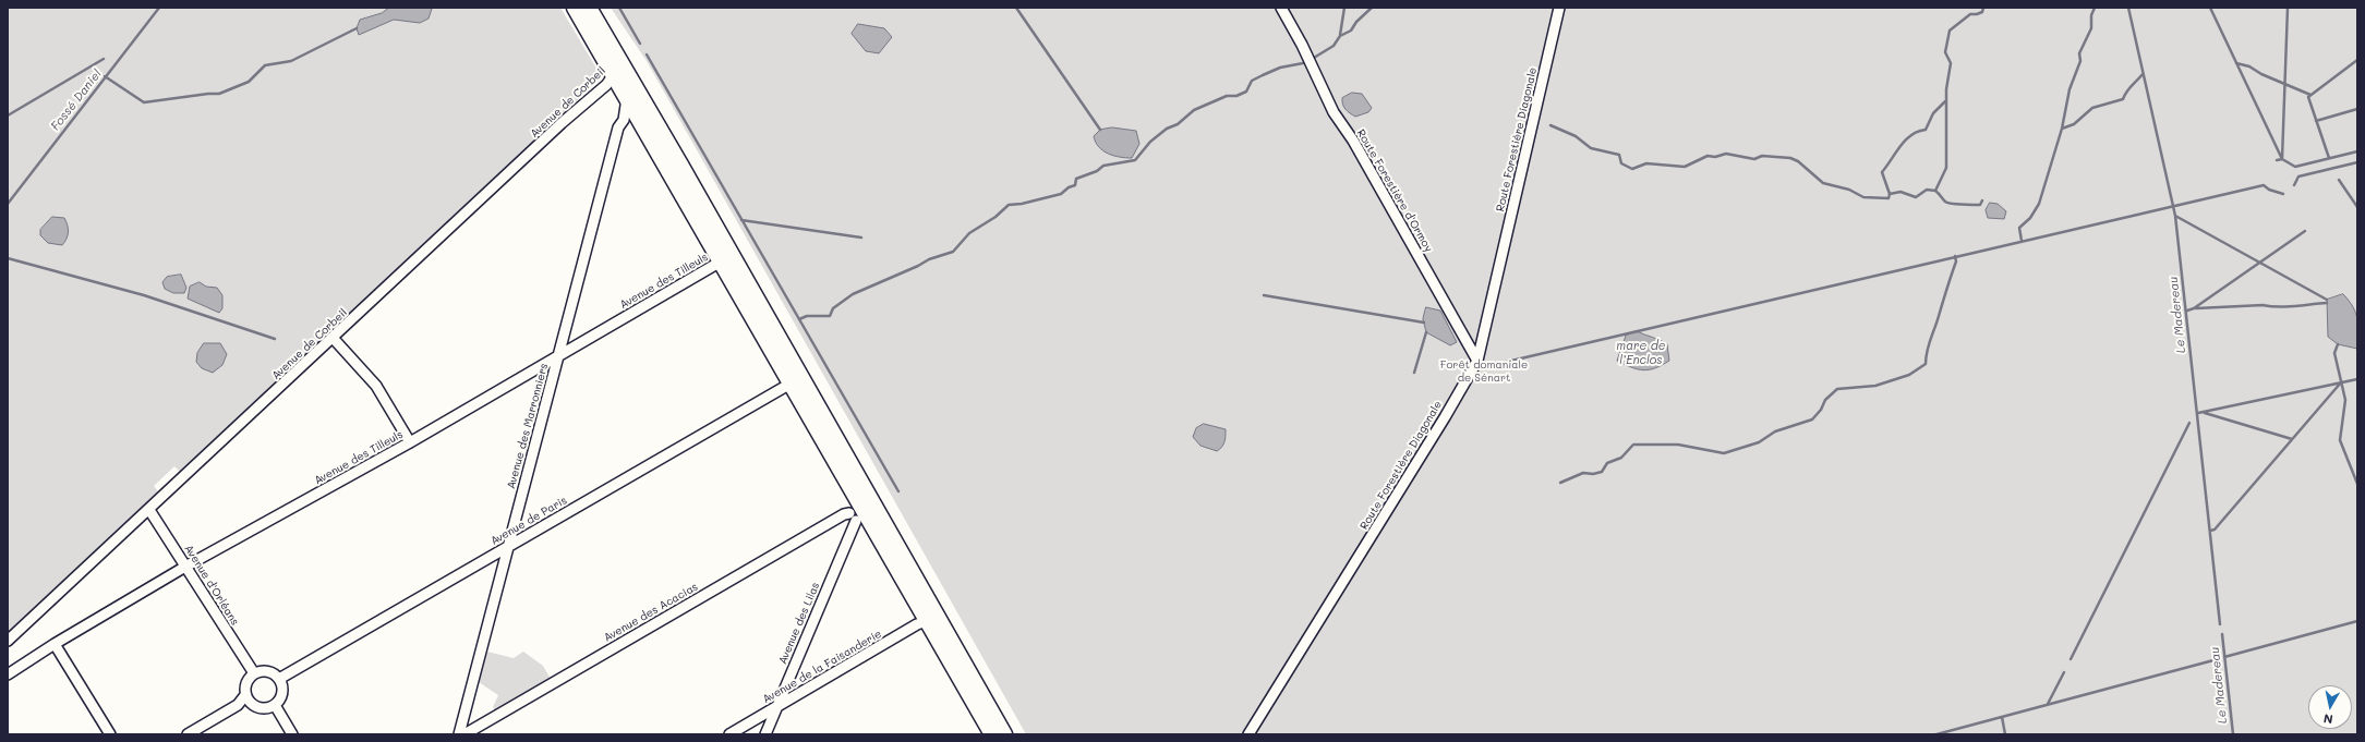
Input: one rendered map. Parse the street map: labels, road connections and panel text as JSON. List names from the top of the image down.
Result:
{
  "streets": {
    "street": [
      "Avenue de Corbeil",
      "Route Forestière Diagonale",
      "Route Forestière d'Ormoy",
      "Avenue des Tilleuls",
      "Avenue des Marronniers",
      "Avenue de Paris",
      "Avenue d'Orléans",
      "Avenue des Acacias",
      "Avenue des Lilas",
      "Avenue de la Faisanderie"
    ]
  },
  "crossings": [
    ["Avenue de Corbeil", "Avenue d'Orléans"],
    ["Route Forestière Diagonale", "Route Forestière d'Ormoy"],
    ["Avenue des Tilleuls", "Avenue des Marronniers"],
    ["Avenue des Tilleuls", "Avenue d'Orléans"],
    ["Avenue des Marronniers", "Avenue de Paris"],
    ["Avenue de Paris", "Avenue d'Orléans"],
    ["Avenue des Acacias", "Avenue des Lilas"],
    ["Avenue des Lilas", "Avenue de la Faisanderie"]
  ],
  "water": ["Fossé Daniel", "Le Madereau", "mare de l’Enclos"],
  "parks": ["Forêt domaniale de Sénart"],
  "north": "bottom"
}
